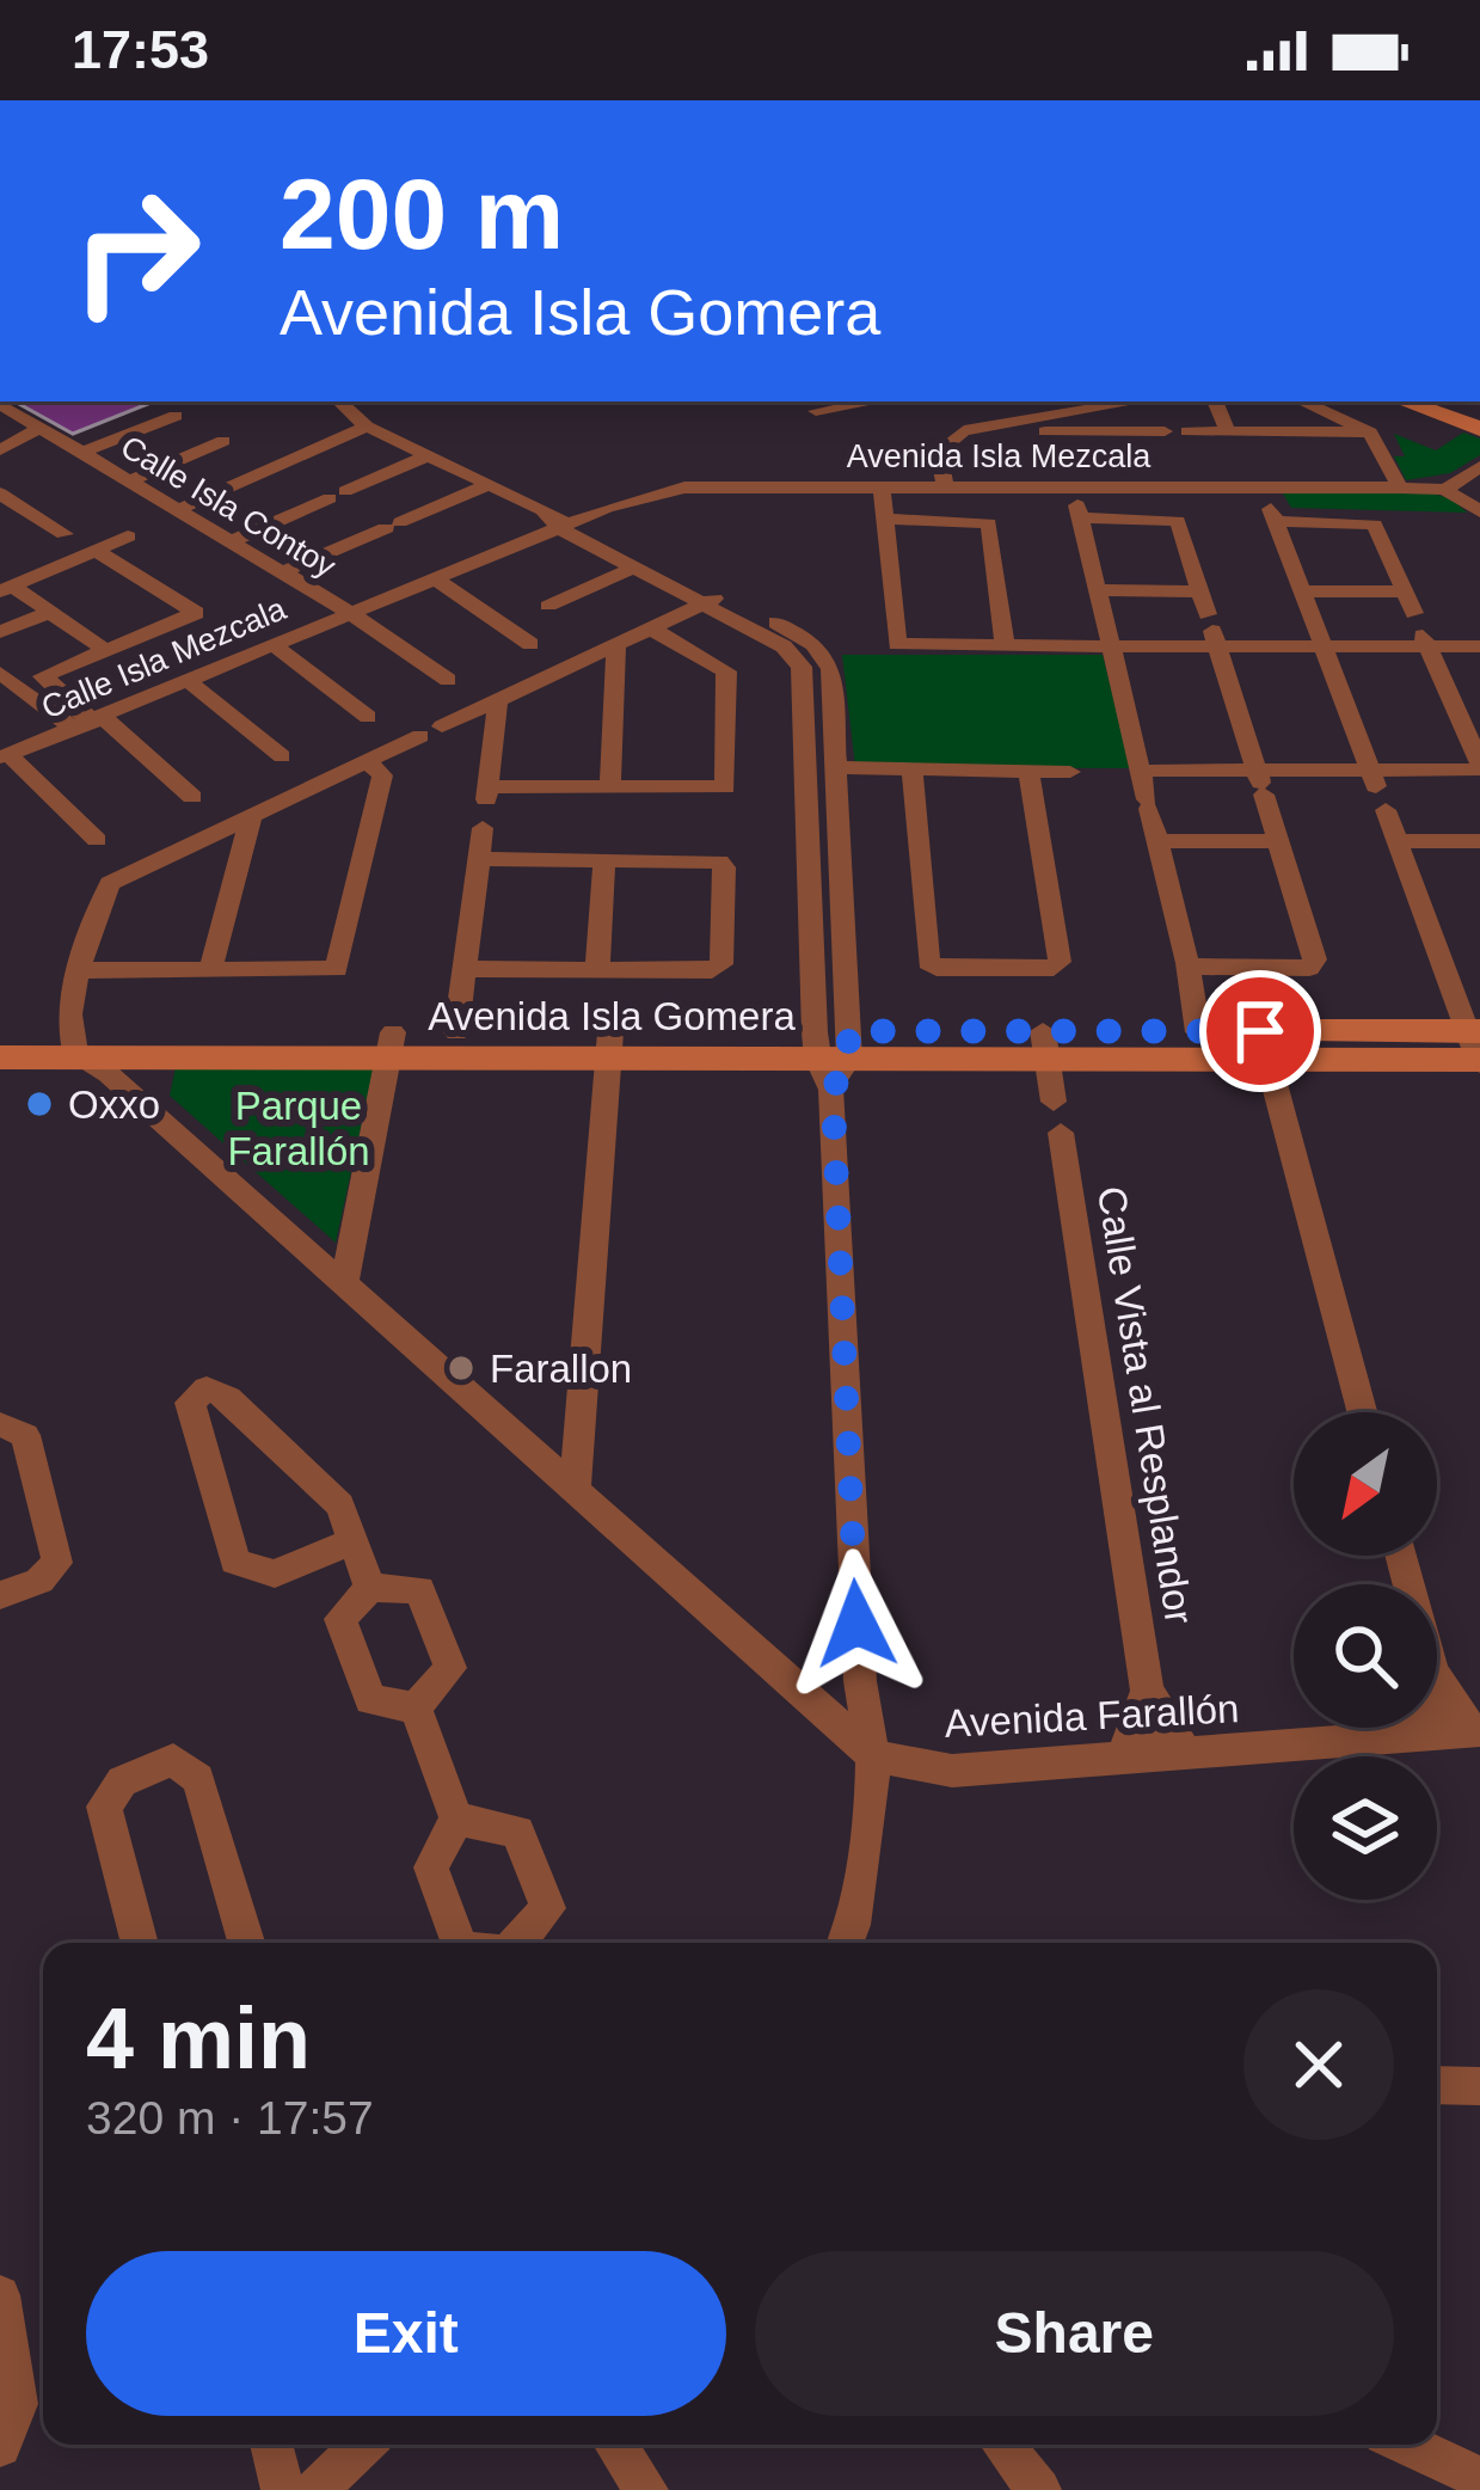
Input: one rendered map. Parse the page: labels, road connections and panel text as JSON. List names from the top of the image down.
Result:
{
  "streets": {
    "street": [
      "Avenida Isla Mezcala",
      "Calle Isla Contoy",
      "Calle Isla Mezcala",
      "Avenida Isla Gomera",
      "Calle Vista al Resplandor",
      "Avenida Farallón"
    ]
  },
  "crossings": [
    ["Avenida Isla Mezcala", "Calle Isla Mezcala"],
    ["Calle Isla Contoy", "Calle Isla Mezcala"],
    ["Avenida Isla Gomera", "Calle Vista al Resplandor"],
    ["Calle Vista al Resplandor", "Avenida Farallón"]
  ],
  "parks": ["Parque Farallón"],
  "places": ["Oxxo", "Farallon"],
  "north": "bottom left",
  "page": {
    "status": "17:53",
    "turn": ["200 m", "Avenida Isla Gomera"],
    "heading": ["4 min", "320 m · 17:57"],
    "buttons": ["Exit", "Share"]
  }
}
